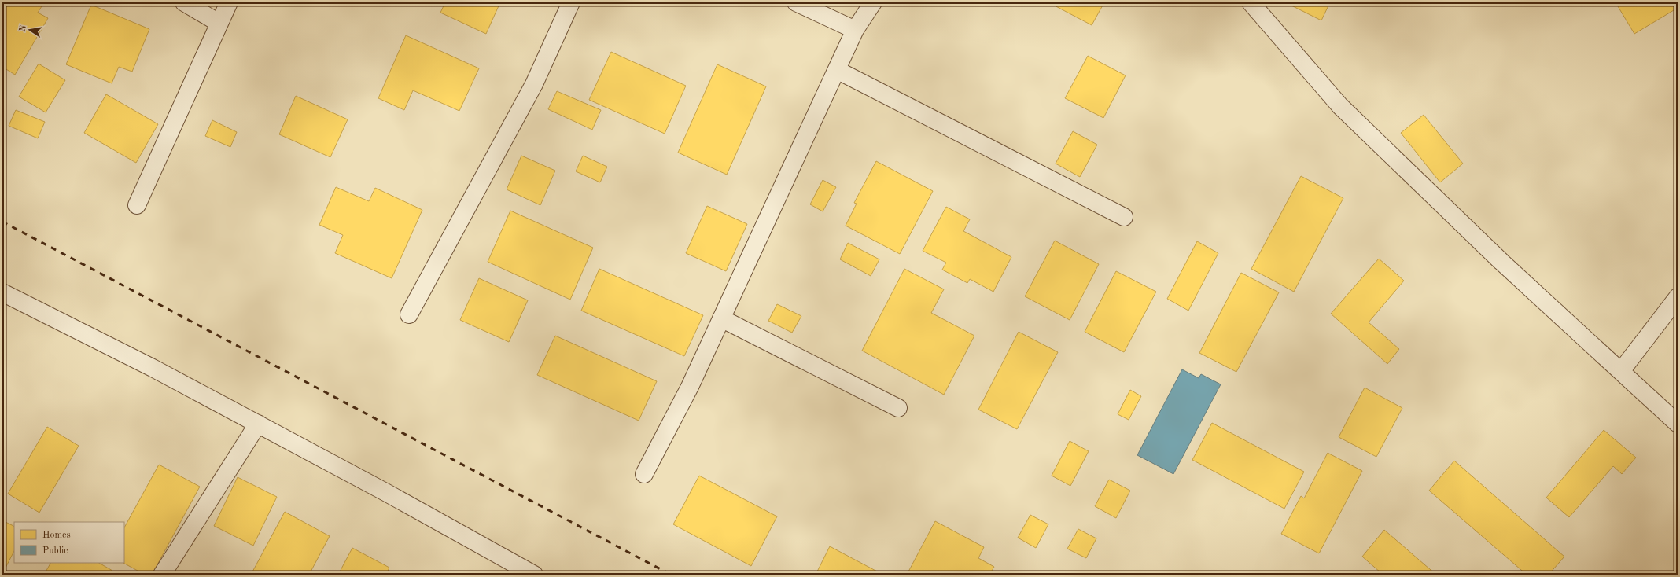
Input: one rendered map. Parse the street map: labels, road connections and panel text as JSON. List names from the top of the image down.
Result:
{
  "legend": ["Homes", "Public"],
  "north": "left"
}
